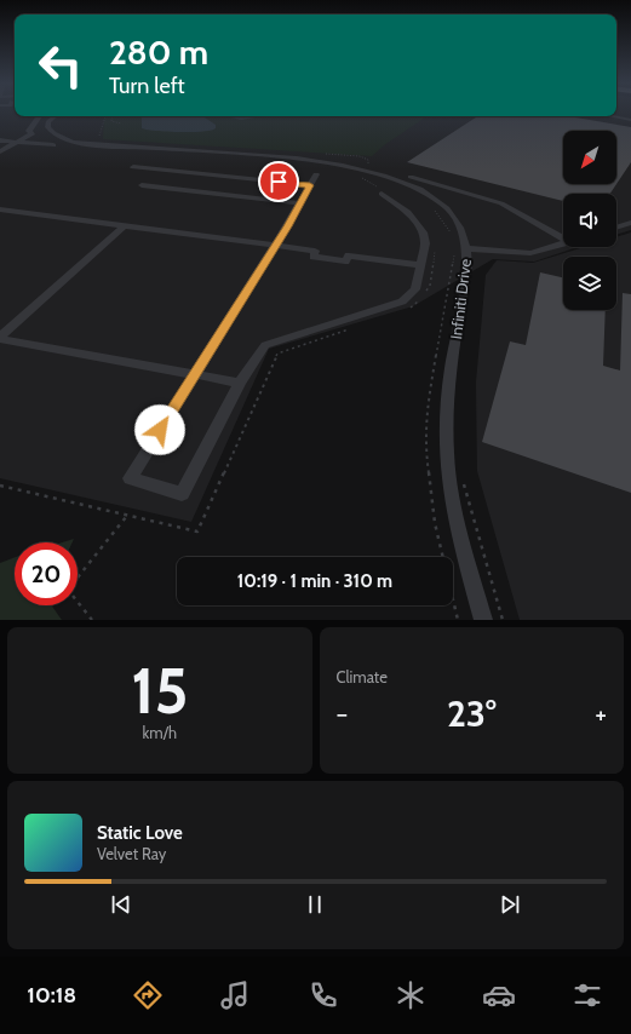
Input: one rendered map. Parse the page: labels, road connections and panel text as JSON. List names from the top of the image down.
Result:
{
  "streets": {
    "street": ["Infiniti Drive"]
  },
  "north": "bottom left",
  "page": {
    "turn": ["280 m", "Turn left"],
    "limit": "20",
    "trip": "10:19 · 1 min · 310 m",
    "tile": [
      ["15", "km/h"],
      "Climate"
    ],
    "heat": ["−", "23°", "+"],
    "song": ["Static Love", "Velvet Ray"],
    "tabs": "10:18"
  }
}
